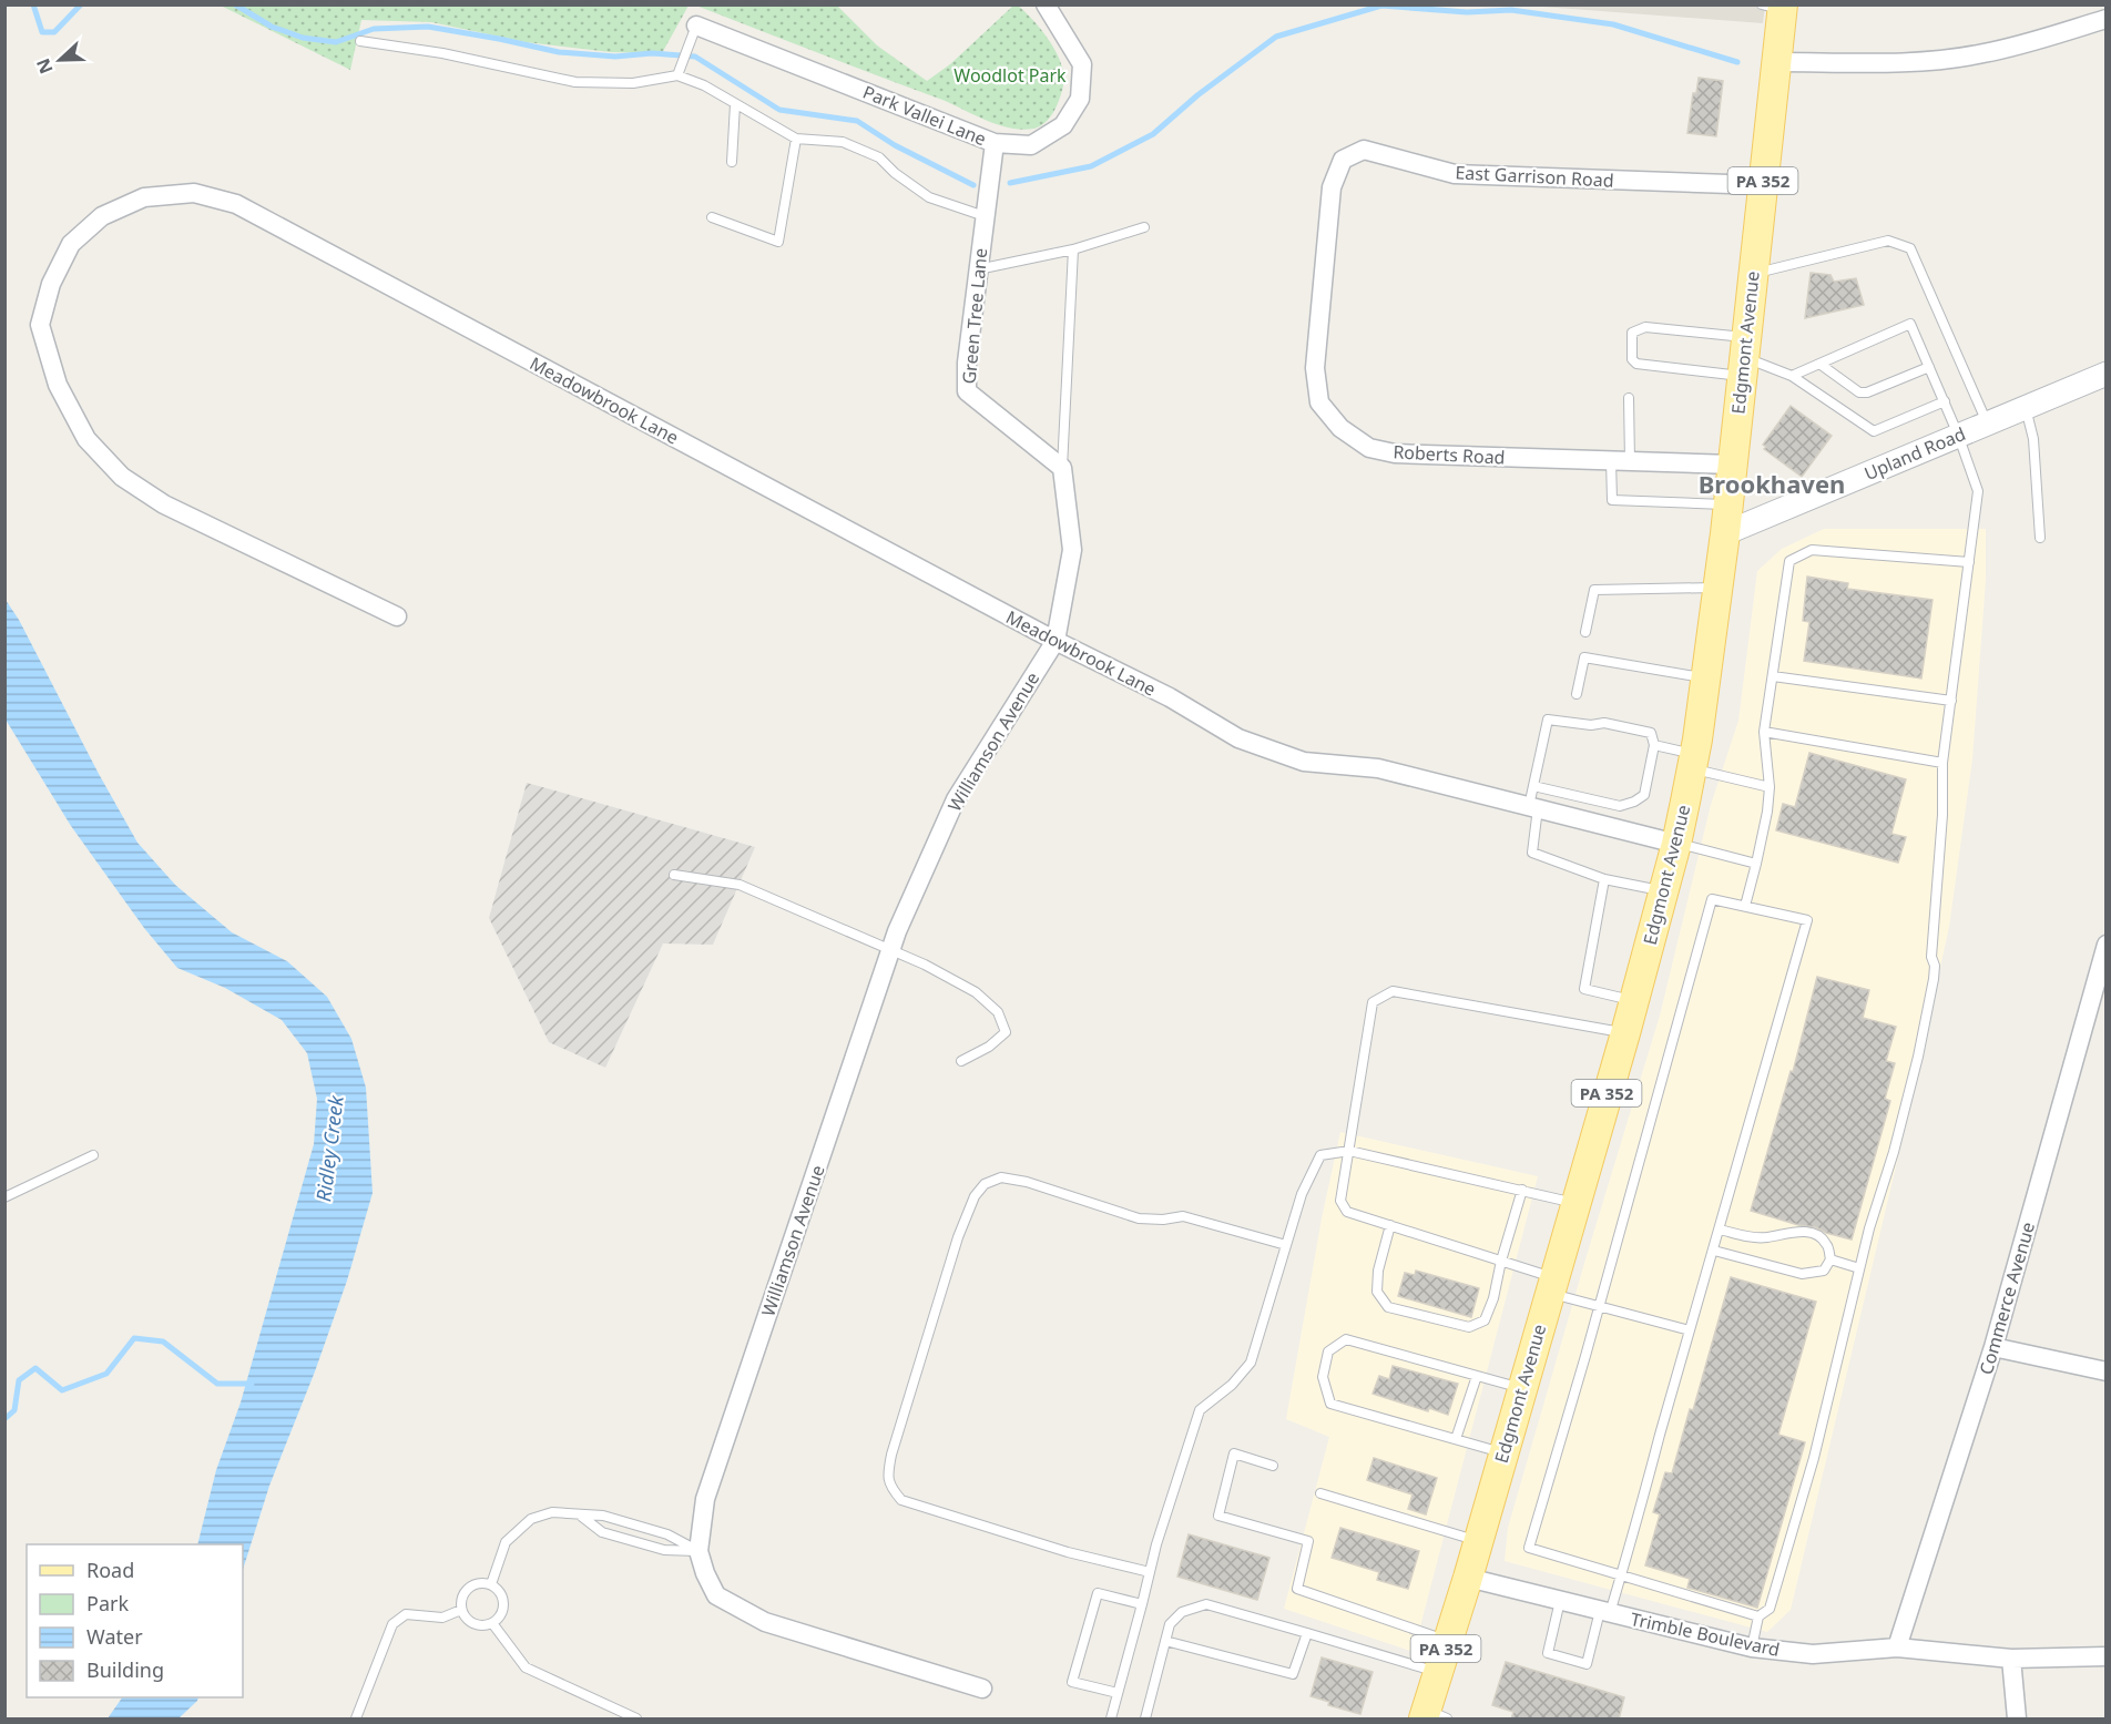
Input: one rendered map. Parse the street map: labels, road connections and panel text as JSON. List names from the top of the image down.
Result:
{
  "streets": {
    "main road": ["PA 352", "Edgmont Avenue"],
    "street": [
      "Park Vallei Lane",
      "East Garrison Road",
      "Green Tree Lane",
      "Meadowbrook Lane",
      "Upland Road",
      "Roberts Road",
      "Williamson Avenue",
      "Commerce Avenue",
      "Trimble Boulevard"
    ]
  },
  "crossings": [
    ["Park Vallei Lane", "Green Tree Lane"],
    ["East Garrison Road", "Edgmont Avenue"],
    ["East Garrison Road", "Roberts Road"],
    ["Edgmont Avenue", "Meadowbrook Lane"],
    ["Edgmont Avenue", "Upland Road"],
    ["Edgmont Avenue", "Roberts Road"],
    ["Edgmont Avenue", "Trimble Boulevard"],
    ["Meadowbrook Lane", "Williamson Avenue"],
    ["Commerce Avenue", "Trimble Boulevard"]
  ],
  "districts": ["Brookhaven"],
  "water": ["Ridley Creek"],
  "parks": ["Woodlot Park"],
  "legend": [
    "Road",
    "Park",
    "Water",
    "Building"
  ],
  "north": "left"
}
